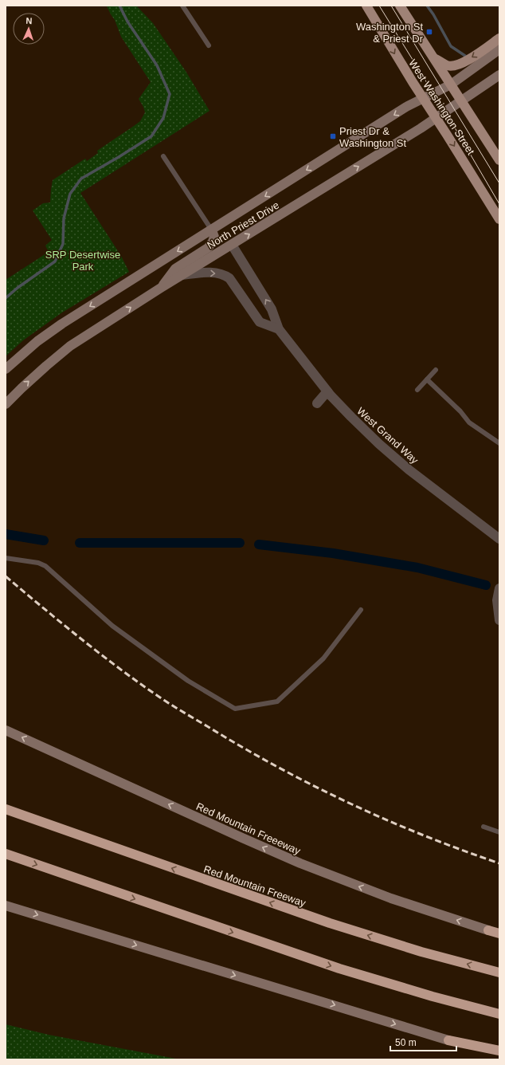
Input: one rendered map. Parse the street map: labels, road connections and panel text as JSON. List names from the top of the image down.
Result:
{
  "streets": {
    "highway": ["Red Mountain Freeway"],
    "main road": ["West Washington Street", "North Priest Drive", "Red Mountain Freeeway"],
    "street": ["West Grand Way"]
  },
  "crossings": [
    ["West Washington Street", "North Priest Drive"],
    ["North Priest Drive", "West Grand Way"]
  ],
  "one_way": ["Red Mountain Freeeway"],
  "parks": ["SRP Desertwise Park"],
  "places": {
    "transit": ["Washington St & Priest Dr", "Priest Dr & Washington St"]
  },
  "scale_bar": "50 m",
  "north": "top"
}
